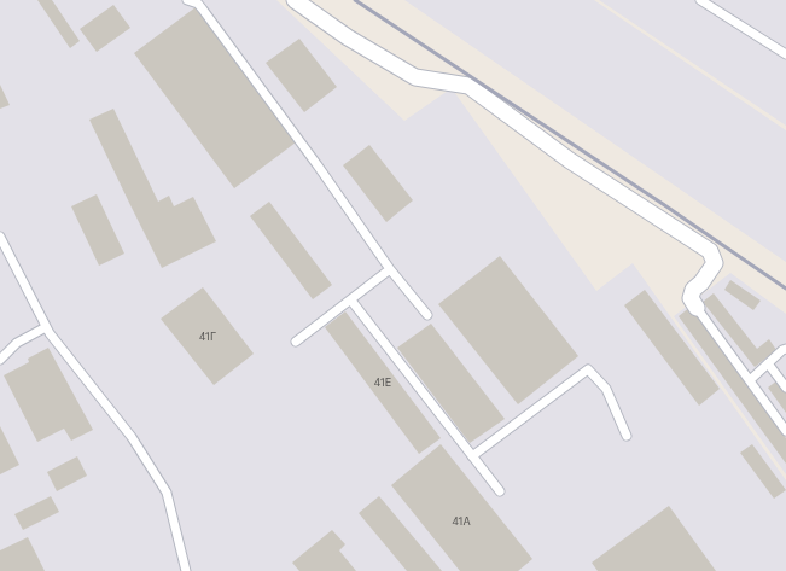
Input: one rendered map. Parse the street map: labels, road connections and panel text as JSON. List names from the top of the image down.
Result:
{
  "house_numbers": ["41Г", "41Е", "41А"]
}
